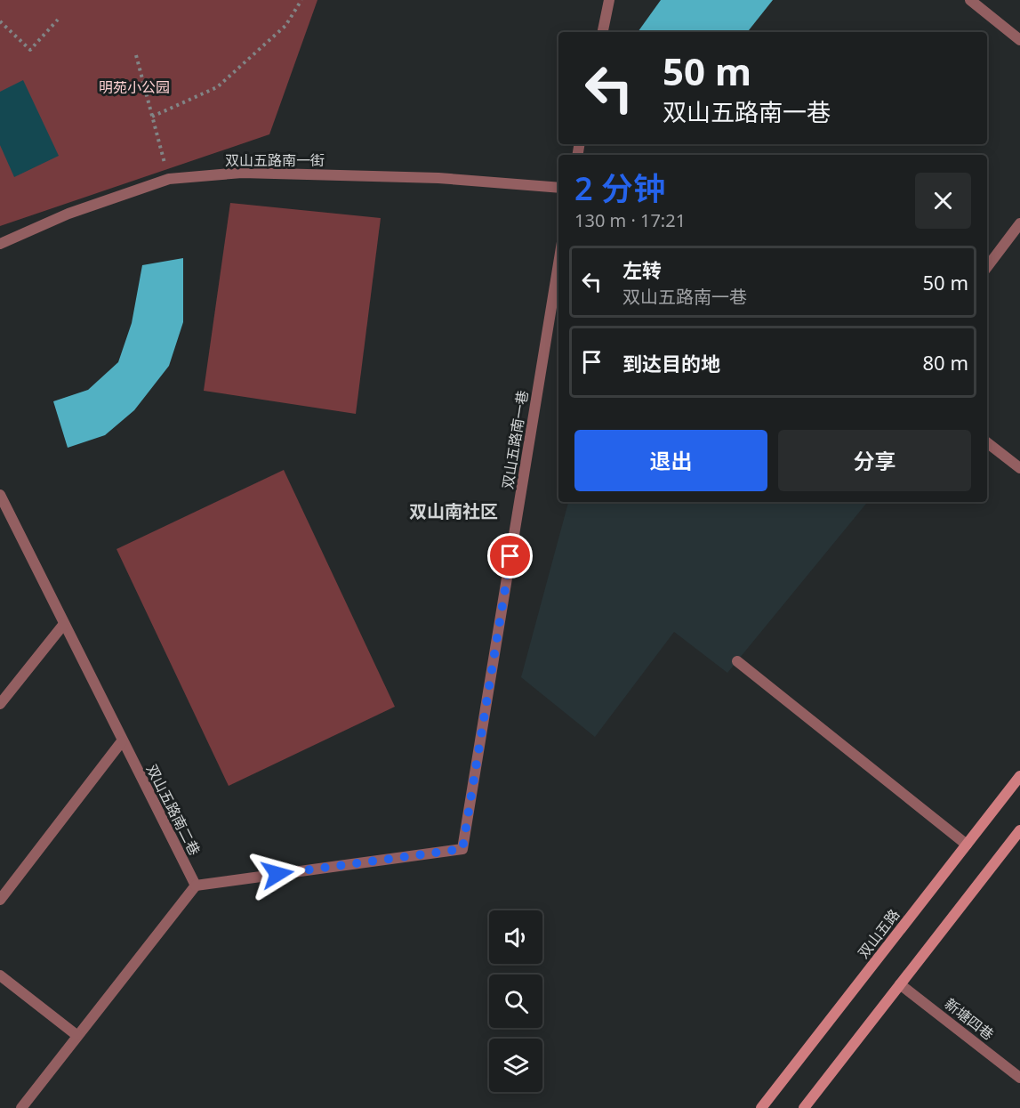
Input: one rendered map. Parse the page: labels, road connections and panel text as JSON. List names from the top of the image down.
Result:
{
  "streets": {
    "main road": ["双山五路"],
    "street": [
      "双山五路南一街",
      "双山五路南一巷",
      "双山五路南二巷",
      "新塘四巷"
    ]
  },
  "crossings": [
    ["双山五路南一巷", "双山五路南二巷"]
  ],
  "districts": ["双山南社区"],
  "parks": ["明苑小公园"],
  "page": {
    "turn": ["50 m", "双山五路南一巷"],
    "heading": ["2 分钟", "130 m · 17:21"],
    "list": [
      {
        "name": "左转",
        "note": "双山五路南一巷",
        "value": "50 m"
      },
      {
        "name": "到达目的地",
        "value": "80 m"
      }
    ],
    "buttons": ["退出", "分享"]
  }
}
